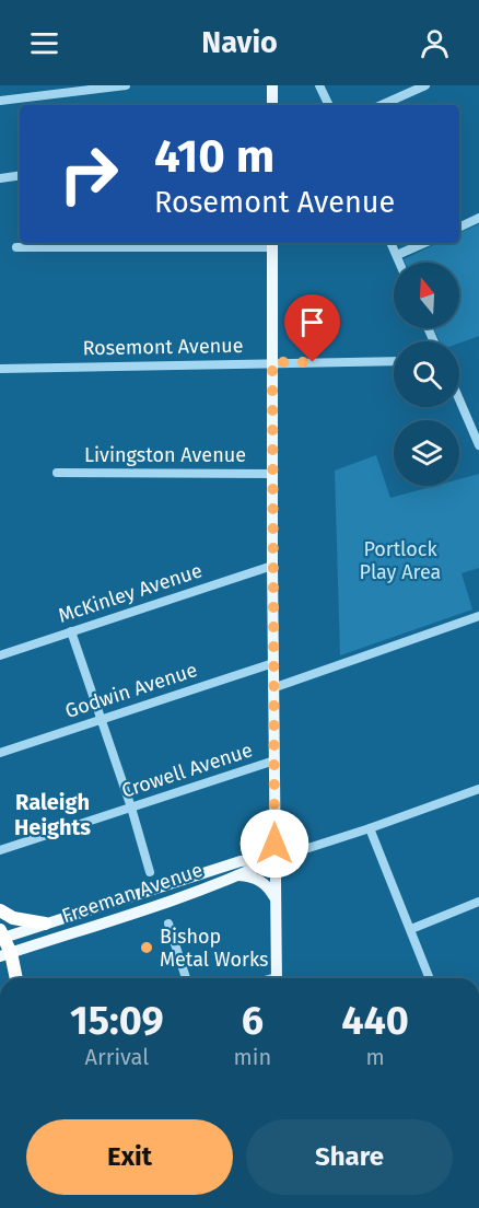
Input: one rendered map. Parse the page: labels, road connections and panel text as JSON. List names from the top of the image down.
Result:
{
  "streets": {
    "main road": ["Freeman Avenue"],
    "street": [
      "Rosemont Avenue",
      "Livingston Avenue",
      "McKinley Avenue",
      "Godwin Avenue",
      "Crowell Avenue"
    ]
  },
  "districts": ["Raleigh Heights"],
  "parks": ["Portlock Play Area"],
  "places": ["Bishop Metal Works"],
  "north": "top",
  "page": {
    "header": "Navio",
    "turn": ["410 m", "Rosemont Avenue"],
    "eta": [
      "15:09",
      "Arrival",
      "6",
      "min",
      "440",
      "m"
    ],
    "buttons": ["Exit", "Share"]
  }
}
